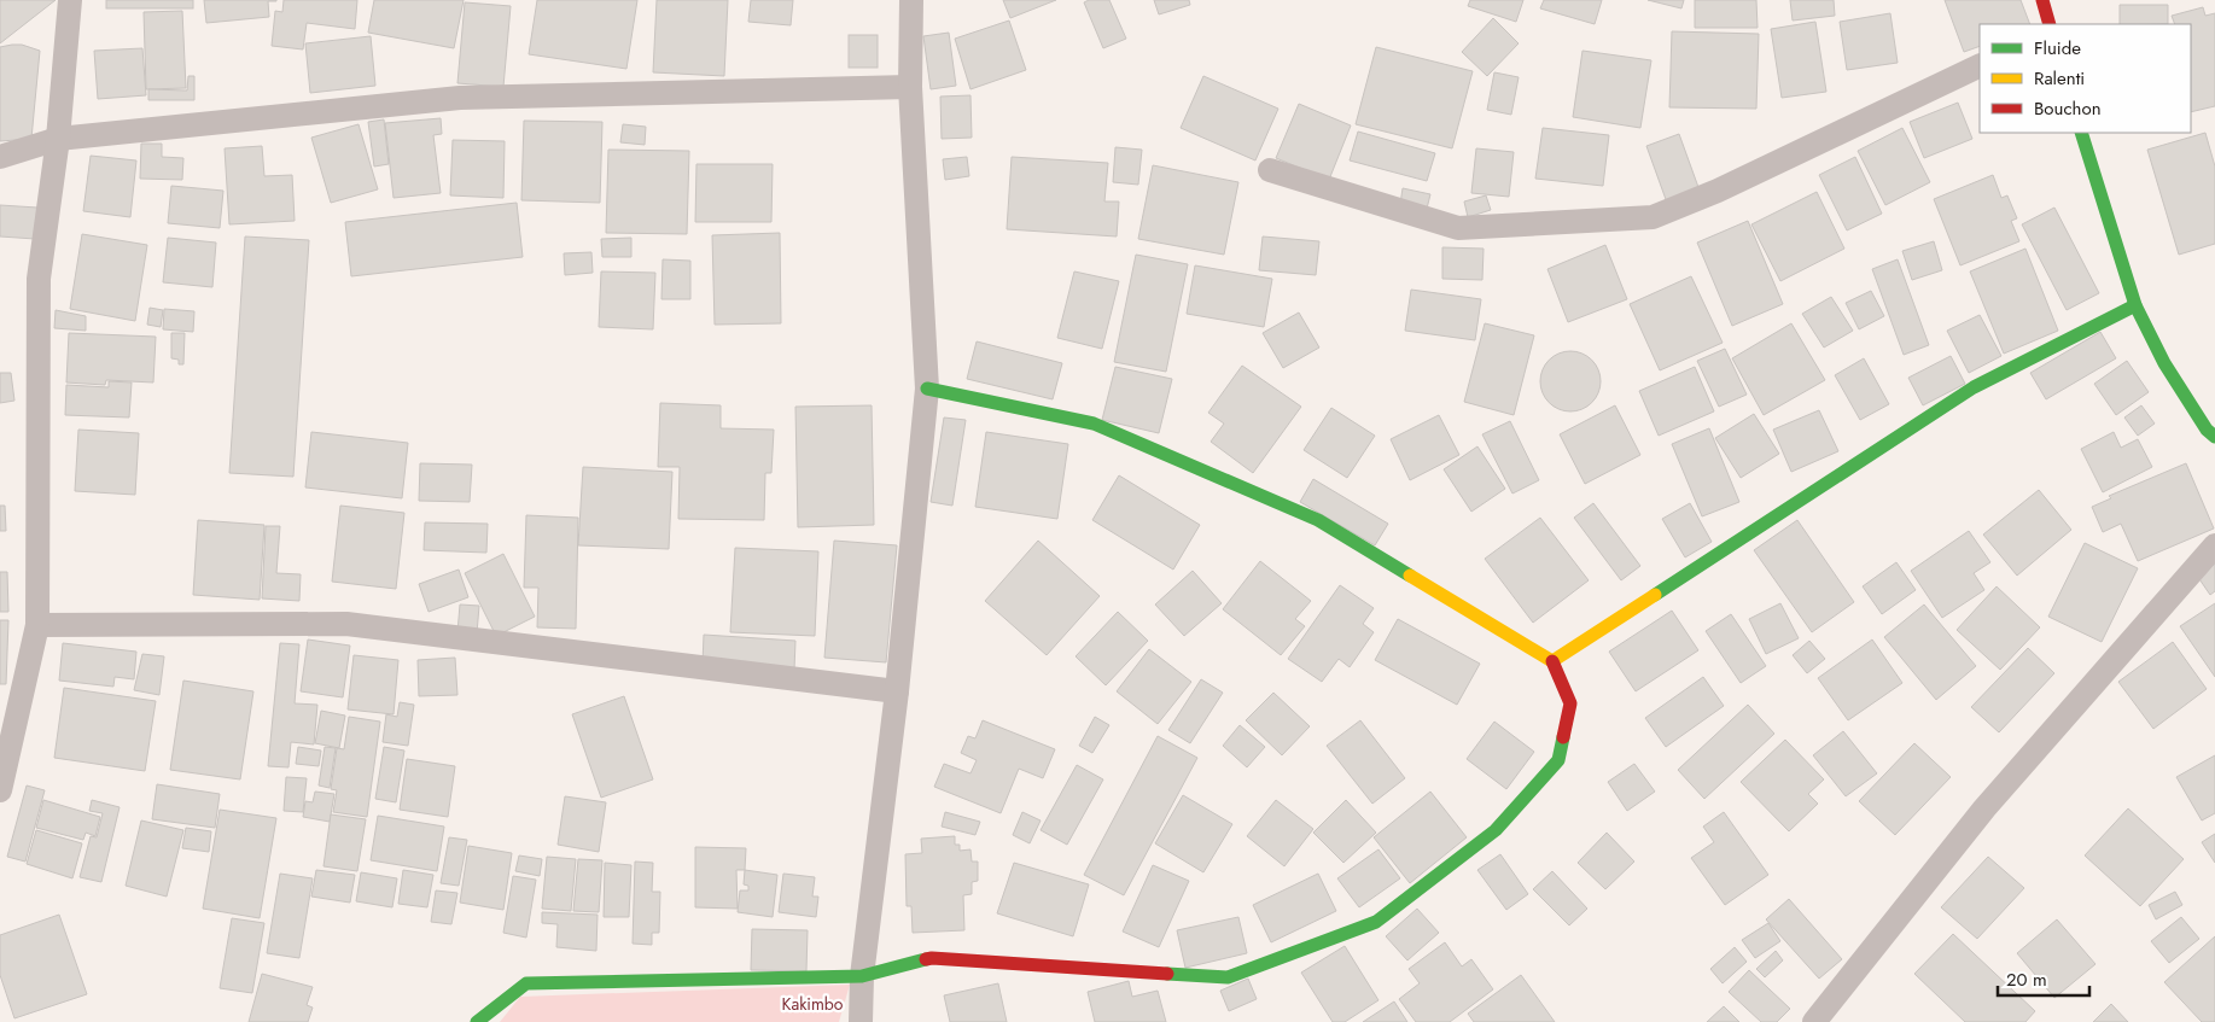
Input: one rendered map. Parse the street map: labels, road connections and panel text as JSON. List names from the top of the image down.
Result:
{
  "parks": ["Kakimbo"],
  "legend": ["Fluide", "Ralenti", "Bouchon"],
  "scale_bar": "20 m"
}
